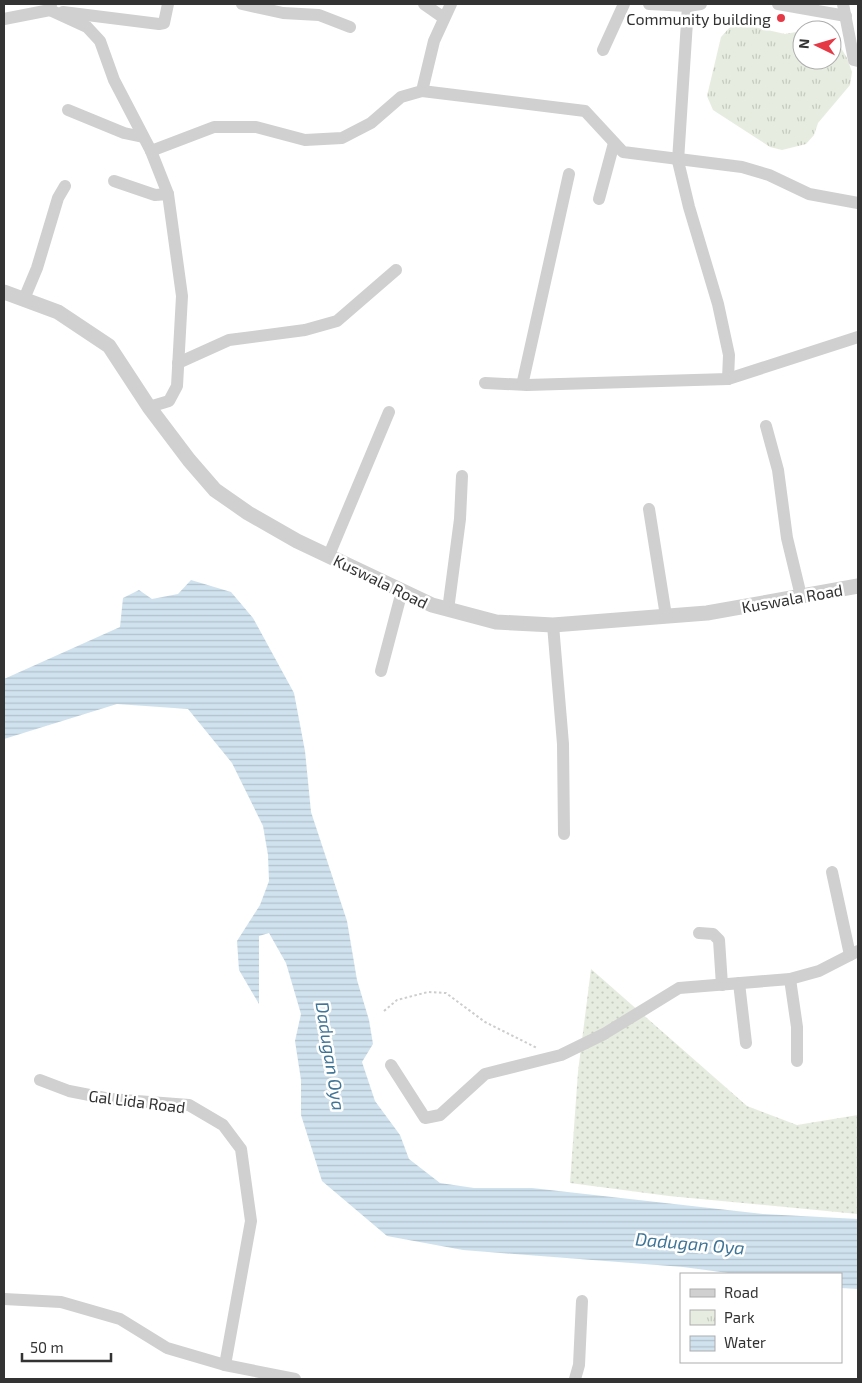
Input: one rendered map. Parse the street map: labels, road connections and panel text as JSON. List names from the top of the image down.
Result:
{
  "streets": {
    "street": ["Kuswala Road", "Gal Lida Road"]
  },
  "water": ["Dadugan Oya"],
  "places": ["Community building"],
  "legend": ["Road", "Park", "Water"],
  "scale_bar": "50 m",
  "north": "left"
}
